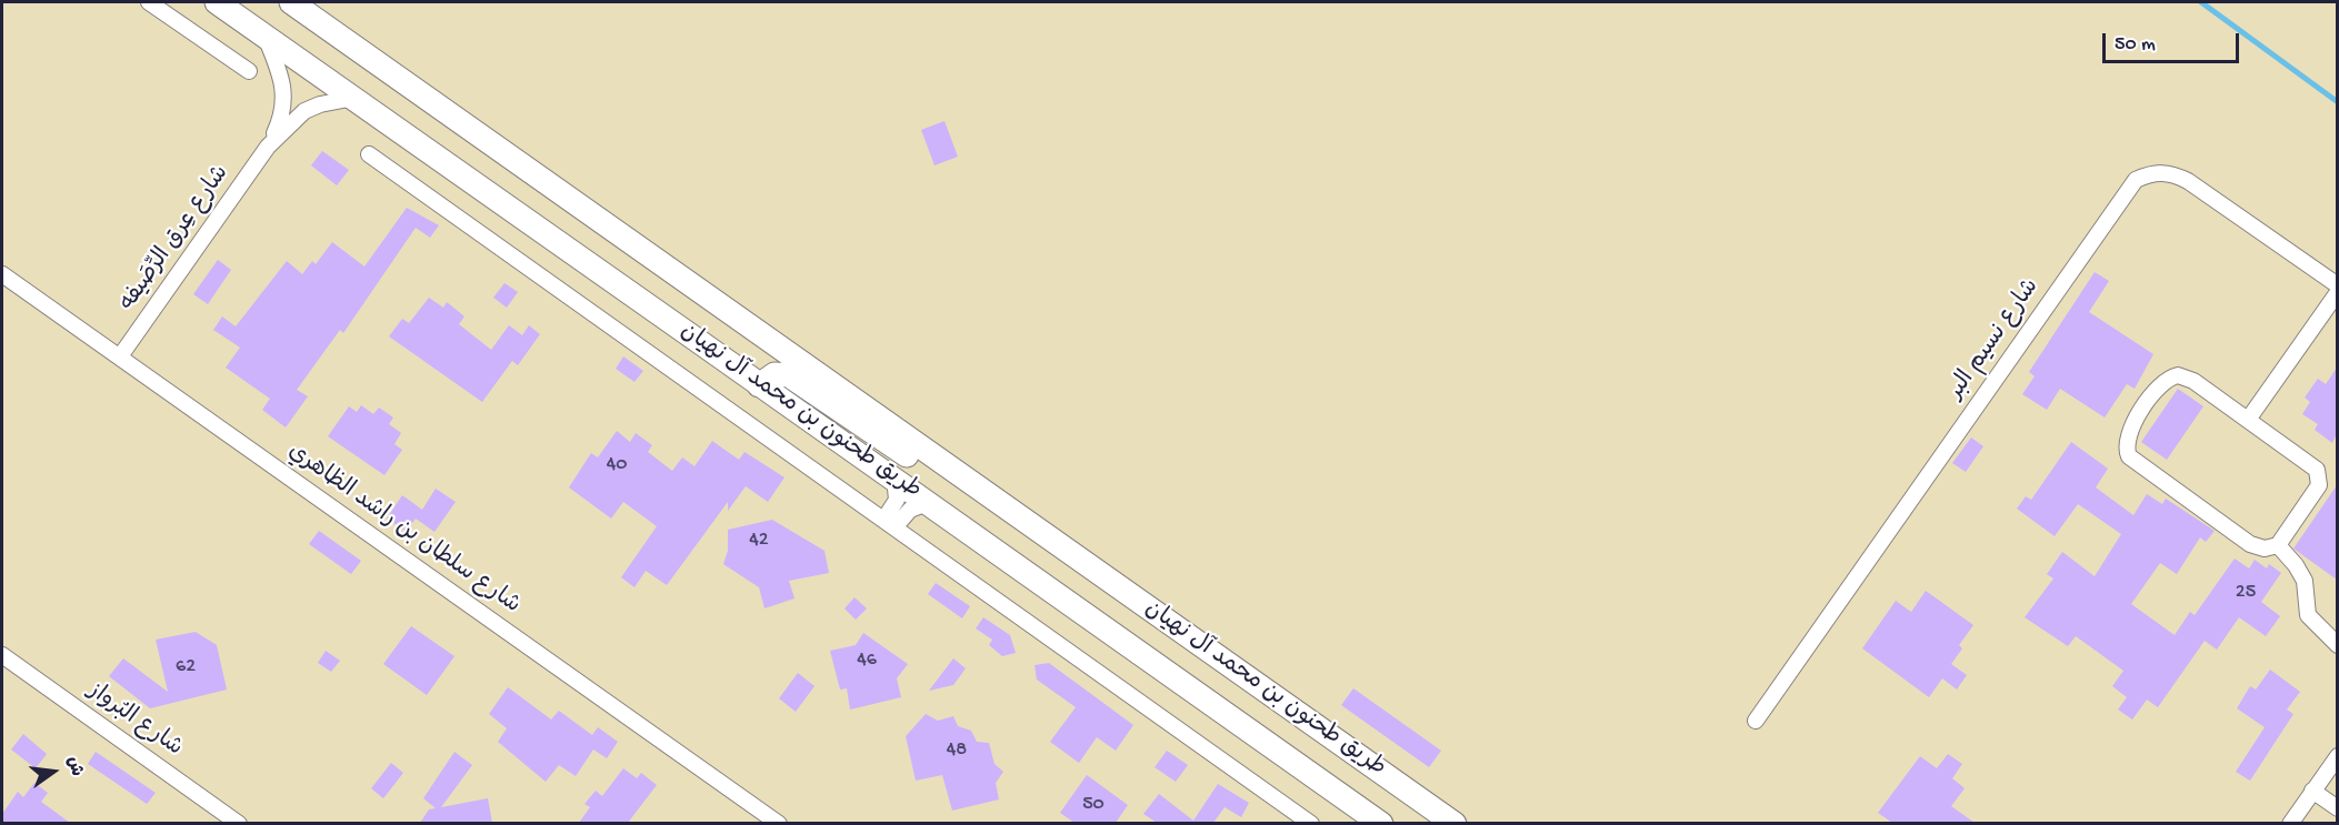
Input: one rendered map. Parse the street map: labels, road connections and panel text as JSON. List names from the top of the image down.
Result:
{
  "streets": {
    "main road": ["طريق طحنون بن محمد آل نهيان"],
    "street": [
      "شارع عِرق الرِّصَيفه",
      "شارع نسيم البر",
      "شارع سلطان بن راشد الظاهري",
      "شارع البُرواز"
    ]
  },
  "crossings": [
    ["شارع عِرق الرِّصَيفه", "طريق طحنون بن محمد آل نهيان"],
    ["شارع عِرق الرِّصَيفه", "شارع سلطان بن راشد الظاهري"]
  ],
  "house_numbers": [
    "40",
    "42",
    "25",
    "46",
    "62",
    "48",
    "50"
  ],
  "scale_bar": "50 m",
  "north": "right"
}
